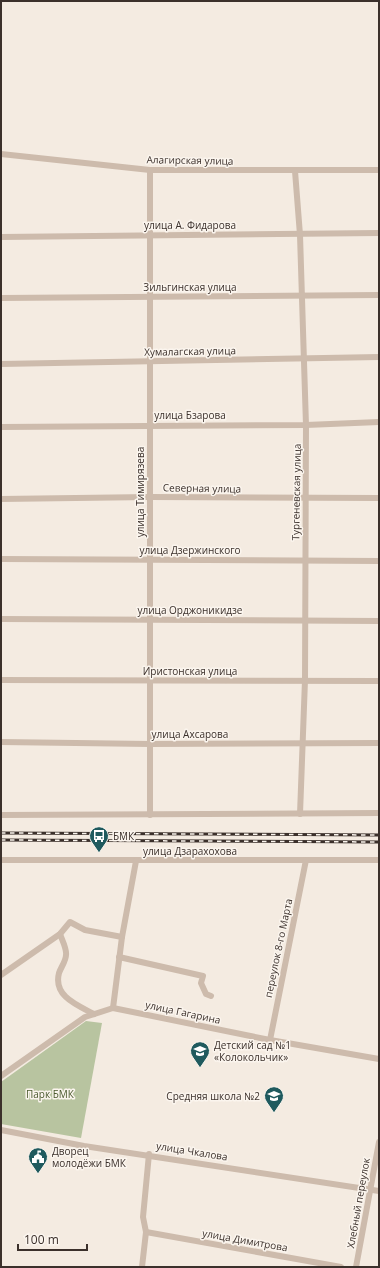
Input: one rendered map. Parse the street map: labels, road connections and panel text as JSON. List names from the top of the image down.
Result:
{
  "streets": {
    "street": [
      "Алагирская улица",
      "улица А. Фидарова",
      "Зильгинская улица",
      "Хумалагская улица",
      "улица Бзарова",
      "Северная улица",
      "улица Тимирязева",
      "Тургеневская улица",
      "улица Дзержинского",
      "улица Орджоникидзе",
      "Иристонская улица",
      "улица Ахсарова",
      "улица Дзарахохова",
      "переулок 8-го Марта",
      "улица Гагарина",
      "улица Чкалова",
      "Хлебный переулок",
      "улица Димитрова"
    ]
  },
  "crossings": [
    ["Алагирская улица", "улица Тимирязева"],
    ["Алагирская улица", "Тургеневская улица"],
    ["улица А. Фидарова", "улица Тимирязева"],
    ["улица А. Фидарова", "Тургеневская улица"],
    ["Зильгинская улица", "улица Тимирязева"],
    ["Зильгинская улица", "Тургеневская улица"],
    ["Хумалагская улица", "улица Тимирязева"],
    ["Хумалагская улица", "Тургеневская улица"],
    ["улица Бзарова", "улица Тимирязева"],
    ["улица Бзарова", "Тургеневская улица"],
    ["Северная улица", "улица Тимирязева"],
    ["Северная улица", "Тургеневская улица"],
    ["улица Тимирязева", "улица Дзержинского"],
    ["улица Тимирязева", "улица Орджоникидзе"],
    ["улица Тимирязева", "Иристонская улица"],
    ["улица Тимирязева", "улица Ахсарова"],
    ["Тургеневская улица", "улица Дзержинского"],
    ["Тургеневская улица", "улица Орджоникидзе"],
    ["Тургеневская улица", "Иристонская улица"],
    ["Тургеневская улица", "улица Ахсарова"],
    ["улица Дзарахохова", "переулок 8-го Марта"],
    ["переулок 8-го Марта", "улица Гагарина"],
    ["улица Чкалова", "Хлебный переулок"]
  ],
  "parks": ["Парк БМК"],
  "places": {
    "bus stop": ["БМК"],
    "school or university": ["Детский сад №1 «Колокольчик»", "Средняя школа №2"],
    "public building": ["Дворец молодёжи БМК"]
  },
  "scale_bar": "100 m"
}
